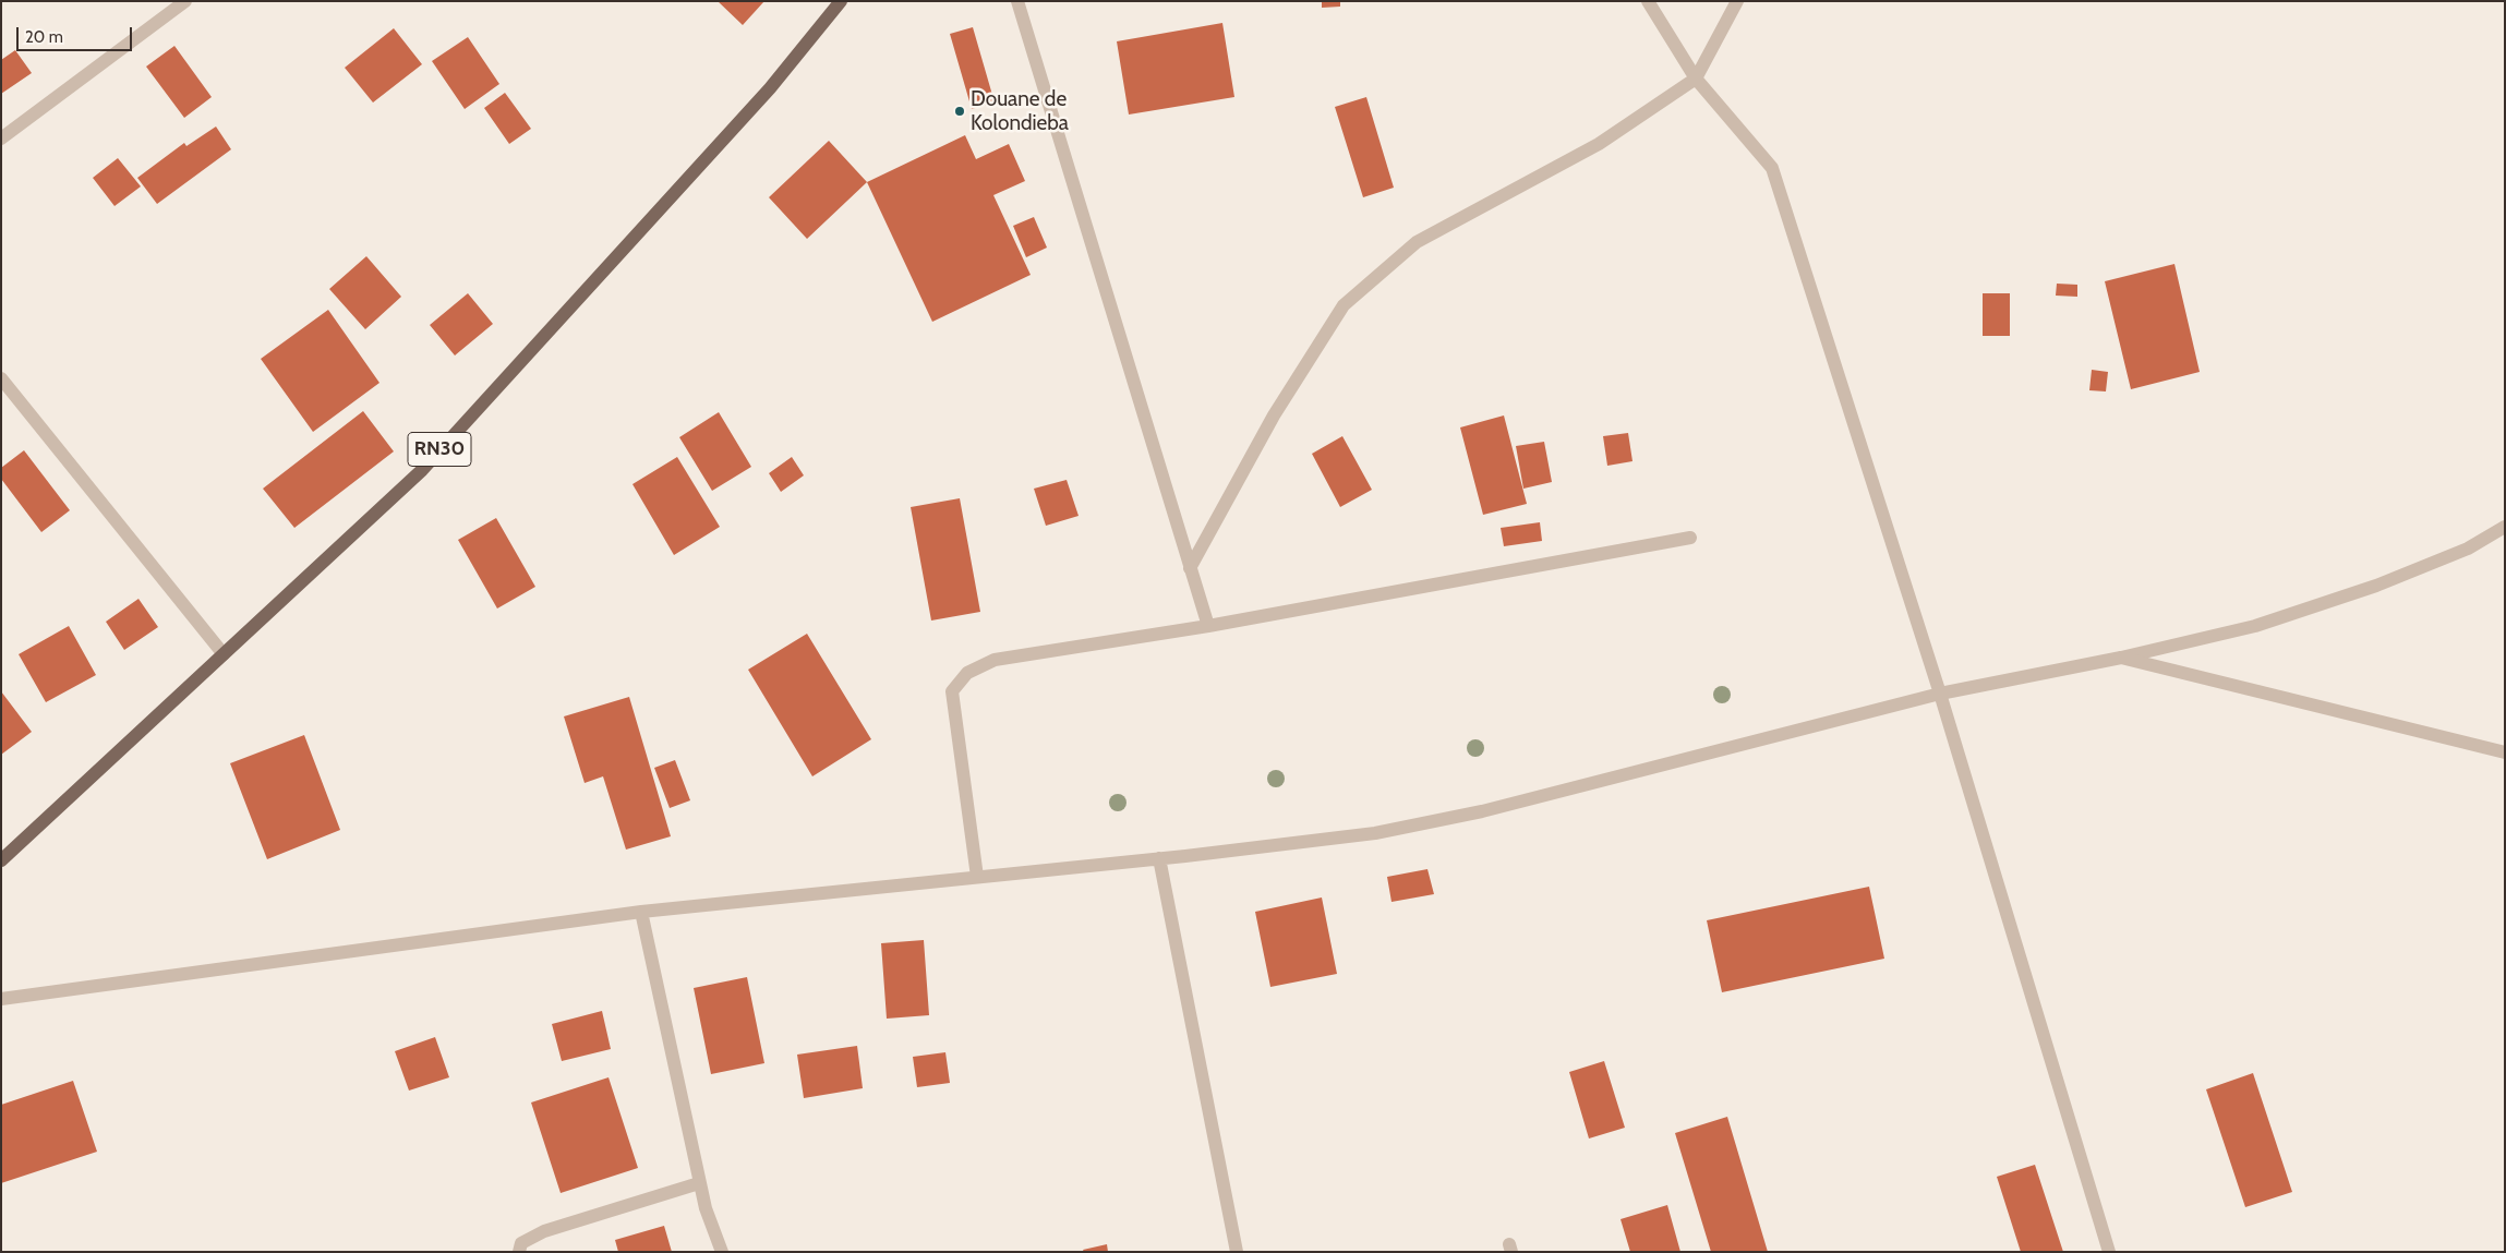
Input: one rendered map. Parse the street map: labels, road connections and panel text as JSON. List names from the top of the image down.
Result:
{
  "streets": {
    "main road": ["RN30"]
  },
  "places": ["Douane de Kolondieba"],
  "scale_bar": "20 m"
}
